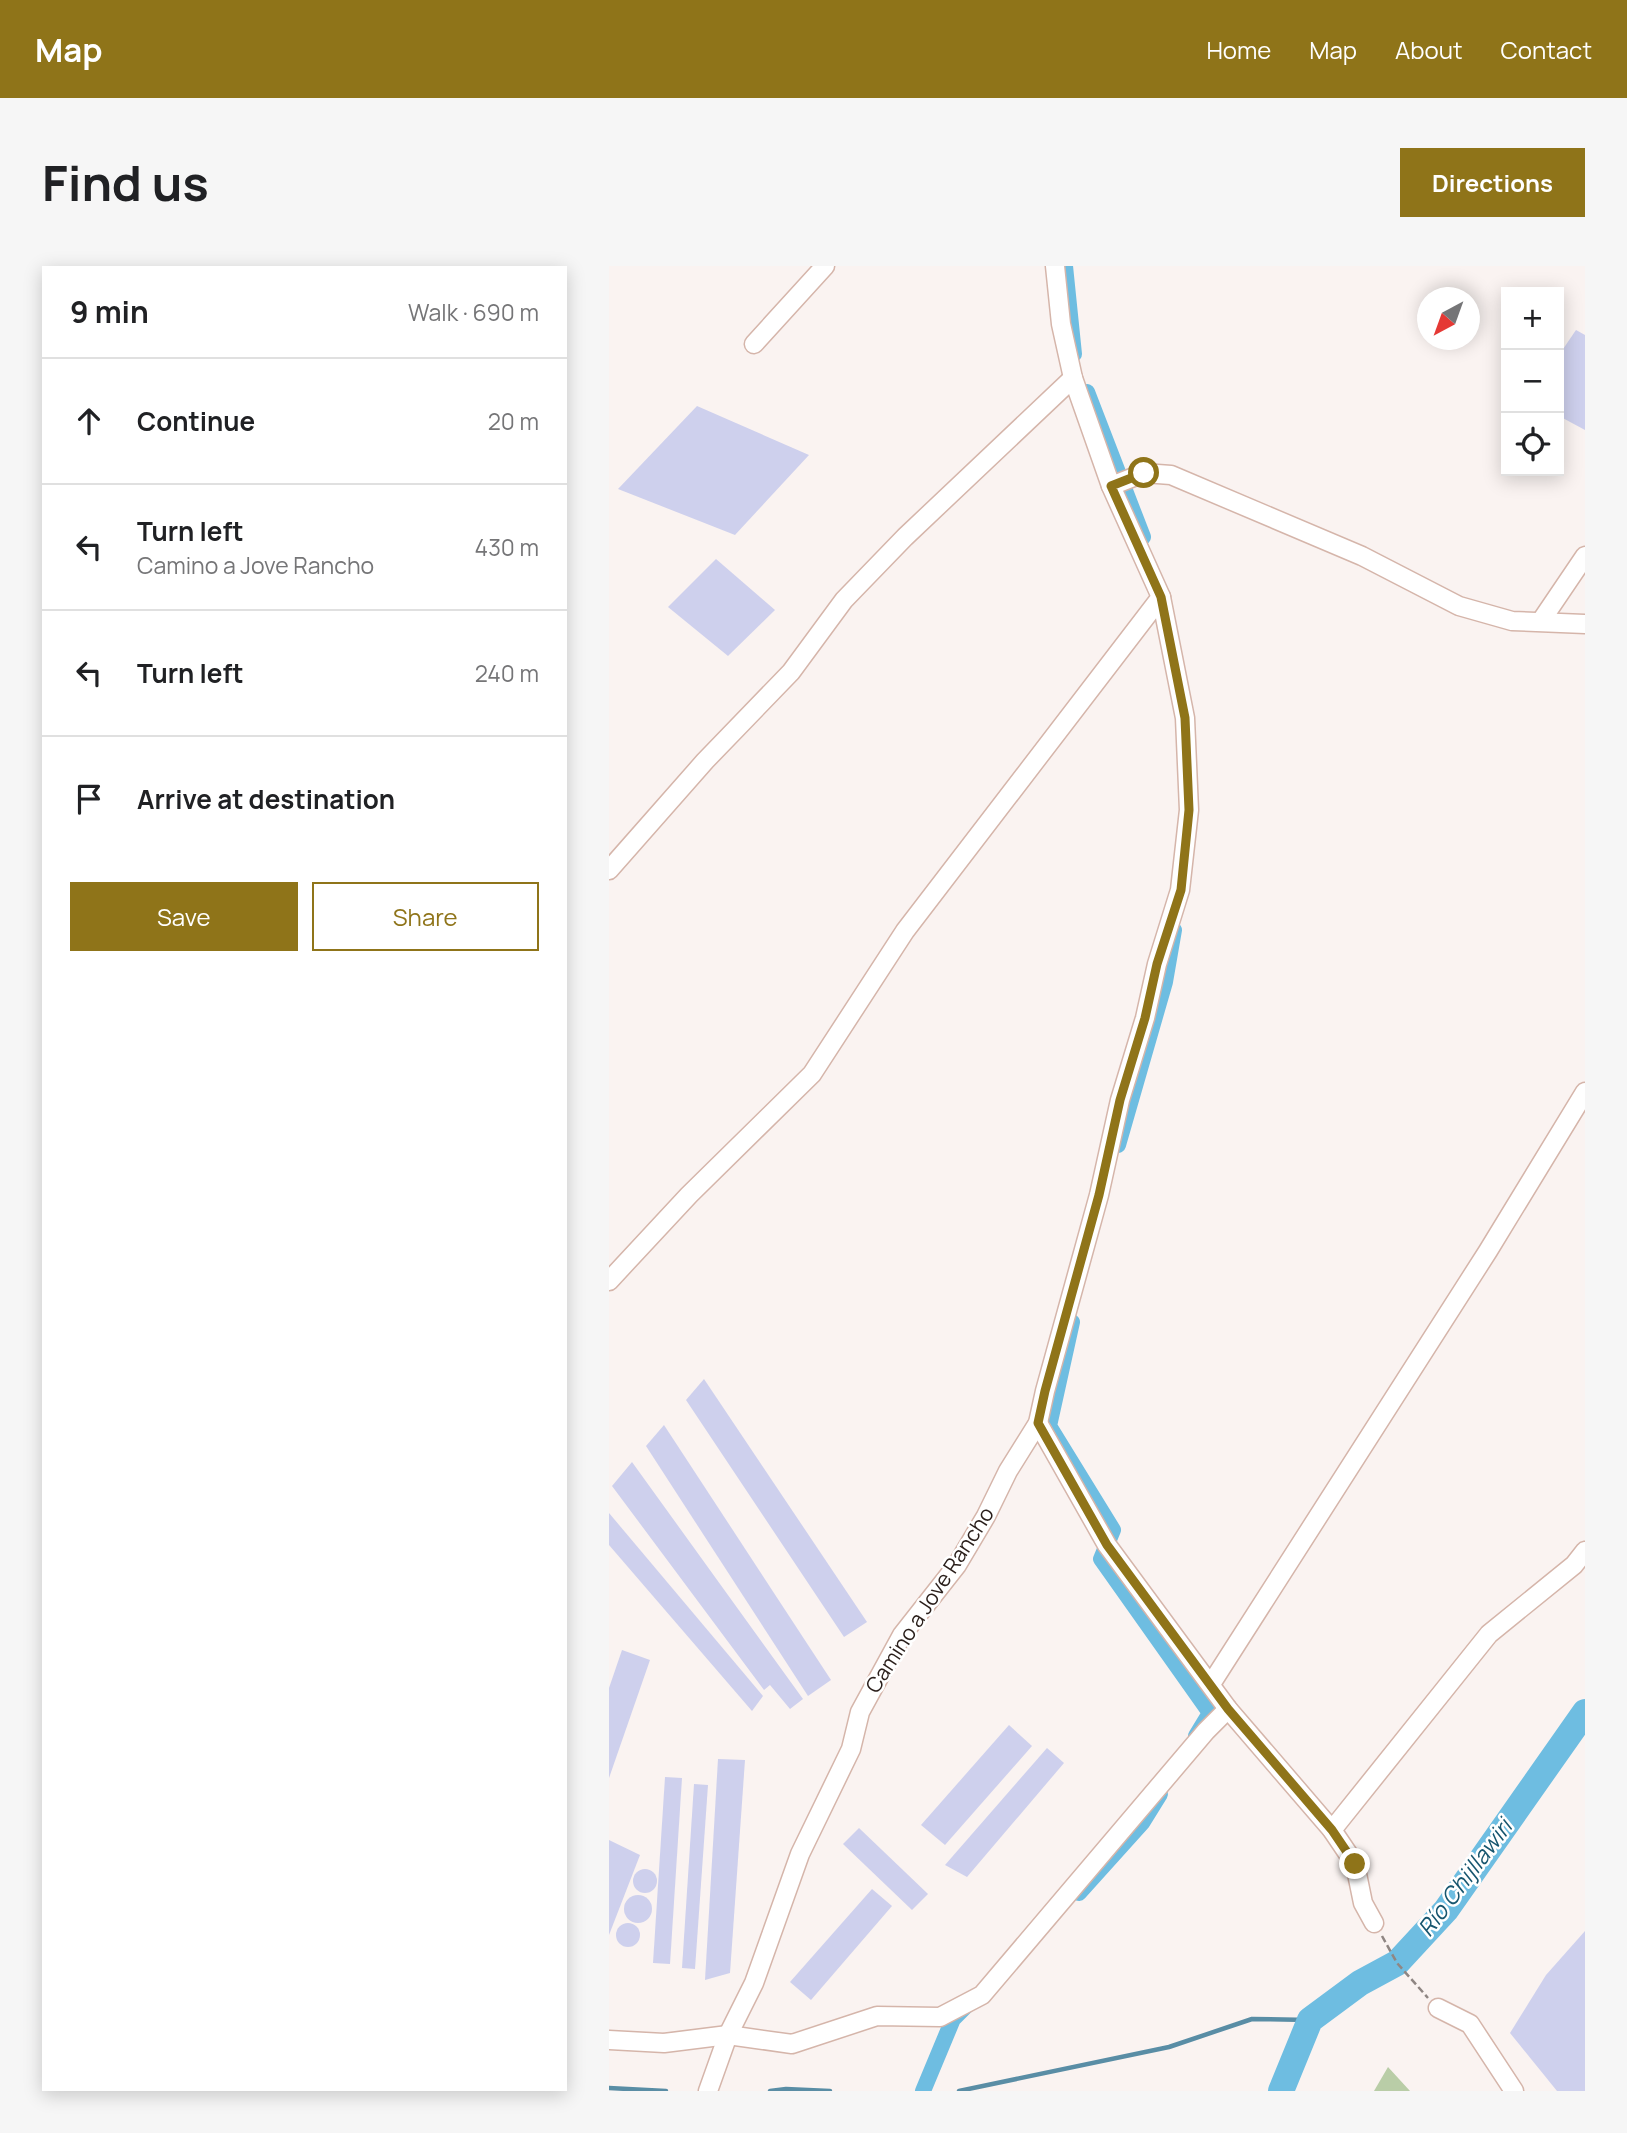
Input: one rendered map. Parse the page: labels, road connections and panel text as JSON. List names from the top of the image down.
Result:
{
  "streets": {
    "street": ["Camino a Jove Rancho"]
  },
  "water": ["Río Chijllawiri"],
  "north": "bottom left",
  "page": {
    "header": "Map",
    "nav": [
      "Home",
      "Map",
      "About",
      "Contact"
    ],
    "buttons": [
      "Directions",
      ["Save", "Share"]
    ],
    "title": "Find us",
    "heading": ["9 min", "Walk · 690 m"],
    "map_buttons": ["+", "−"],
    "list": [
      ["Continue", "20 m"],
      ["Turn left", "Camino a Jove Rancho", "430 m"],
      ["Turn left", "240 m"],
      "Arrive at destination"
    ]
  }
}
